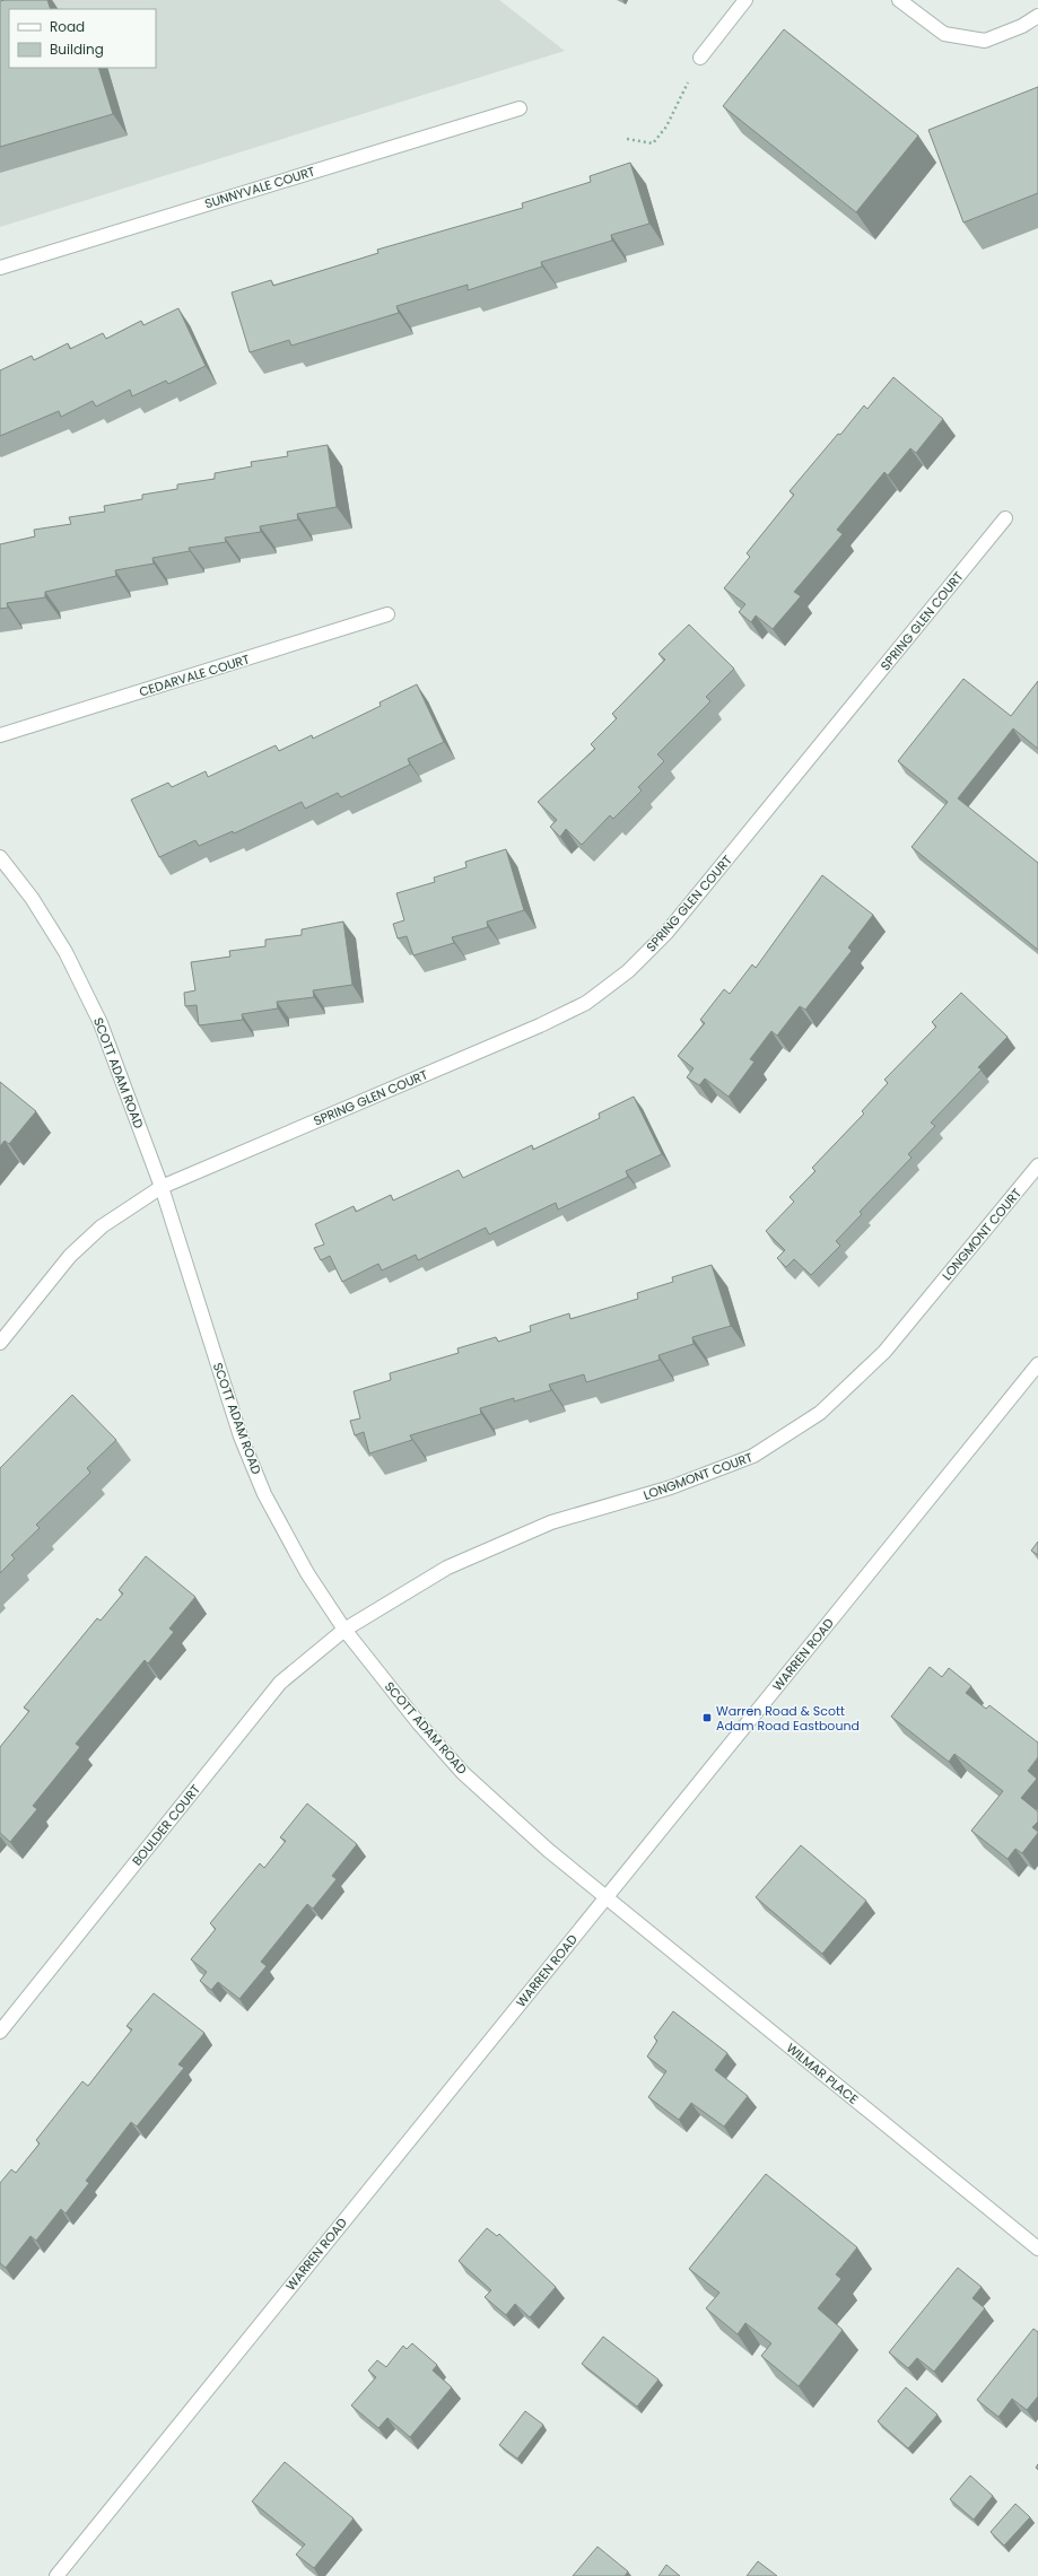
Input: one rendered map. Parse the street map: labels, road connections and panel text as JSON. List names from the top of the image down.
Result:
{
  "streets": {
    "street": [
      "SUNNYVALE COURT",
      "SPRING GLEN COURT",
      "CEDARVALE COURT",
      "SCOTT ADAM ROAD",
      "LONGMONT COURT",
      "WARREN ROAD",
      "BOULDER COURT",
      "WILMAR PLACE"
    ]
  },
  "crossings": [
    ["SPRING GLEN COURT", "SCOTT ADAM ROAD"],
    ["SCOTT ADAM ROAD", "LONGMONT COURT"],
    ["SCOTT ADAM ROAD", "WARREN ROAD"],
    ["SCOTT ADAM ROAD", "BOULDER COURT"],
    ["SCOTT ADAM ROAD", "WILMAR PLACE"],
    ["LONGMONT COURT", "BOULDER COURT"],
    ["WARREN ROAD", "WILMAR PLACE"]
  ],
  "places": {
    "transit": ["Warren Road & Scott Adam Road Eastbound"]
  },
  "legend": ["Road", "Building"]
}
